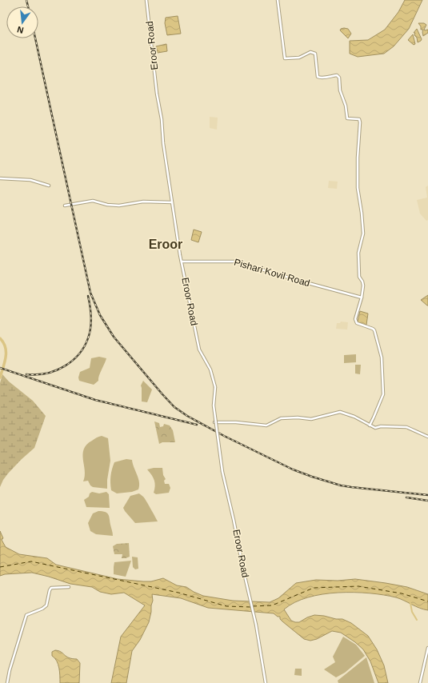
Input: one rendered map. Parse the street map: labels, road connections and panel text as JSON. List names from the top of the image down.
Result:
{
  "streets": {
    "main road": ["Eroor Road", "Pishari Kovil Road"]
  },
  "crossings": [
    ["Eroor Road", "Pishari Kovil Road"]
  ],
  "districts": ["Eroor"],
  "north": "bottom"
}
